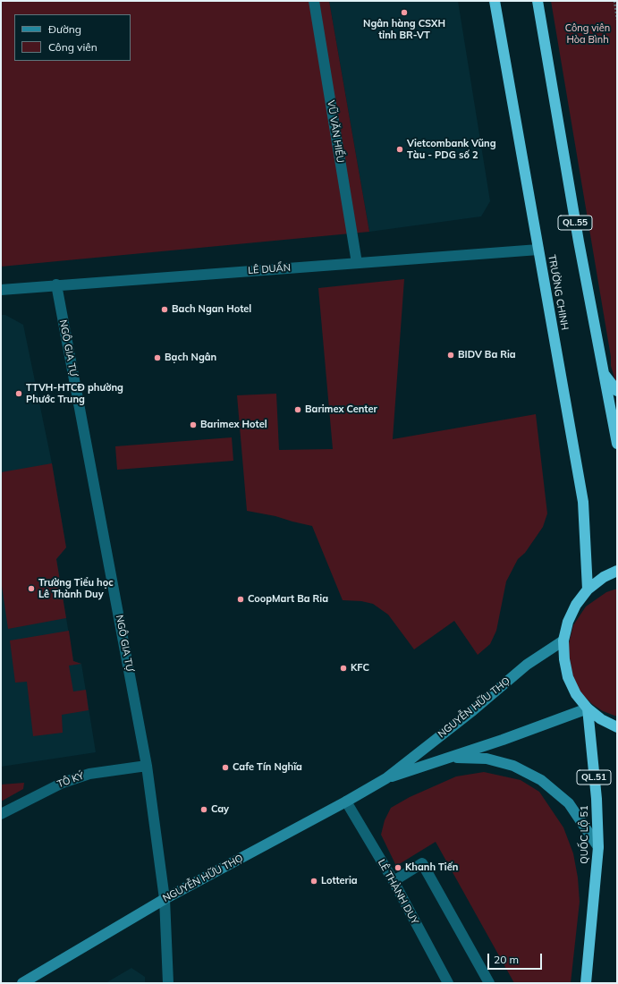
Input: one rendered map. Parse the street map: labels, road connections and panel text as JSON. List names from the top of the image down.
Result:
{
  "streets": {
    "highway": [
      "QL.55",
      "TRƯỜNG CHINH",
      "QL.51",
      "QUỐC LỘ 51"
    ],
    "street": [
      "VŨ VĂN HIẾU",
      "LÊ DUẨN",
      "NGÔ GIA TỰ",
      "NGUYỄN HỮU THỌ",
      "TÔ KÝ",
      "LÊ THÀNH DUY"
    ]
  },
  "crossings": [
    ["VŨ VĂN HIẾU", "LÊ DUẨN"],
    ["LÊ DUẨN", "TRƯỜNG CHINH"],
    ["LÊ DUẨN", "NGÔ GIA TỰ"],
    ["NGÔ GIA TỰ", "NGUYỄN HỮU THỌ"],
    ["NGÔ GIA TỰ", "TÔ KÝ"],
    ["NGUYỄN HỮU THỌ", "QUỐC LỘ 51"],
    ["NGUYỄN HỮU THỌ", "LÊ THÀNH DUY"]
  ],
  "parks": ["Công viên Hòa Bình"],
  "places": [
    "Ngân hàng CSXH tỉnh BR-VT",
    "Vietcombank Vũng Tàu - PDG số 2",
    "Bach Ngan Hotel",
    "BIDV Ba Ria",
    "Bạch Ngân",
    "TTVH-HTCĐ phường Phước Trung",
    "Barimex Center",
    "Barimex Hotel",
    "Trường Tiểu học Lê Thành Duy",
    "CoopMart Ba Ria",
    "KFC",
    "Cafe Tín Nghĩa",
    "Cay",
    "Khanh Tiến",
    "Lotteria"
  ],
  "legend": ["Đường", "Công viên"],
  "scale_bar": "20 m"
}
